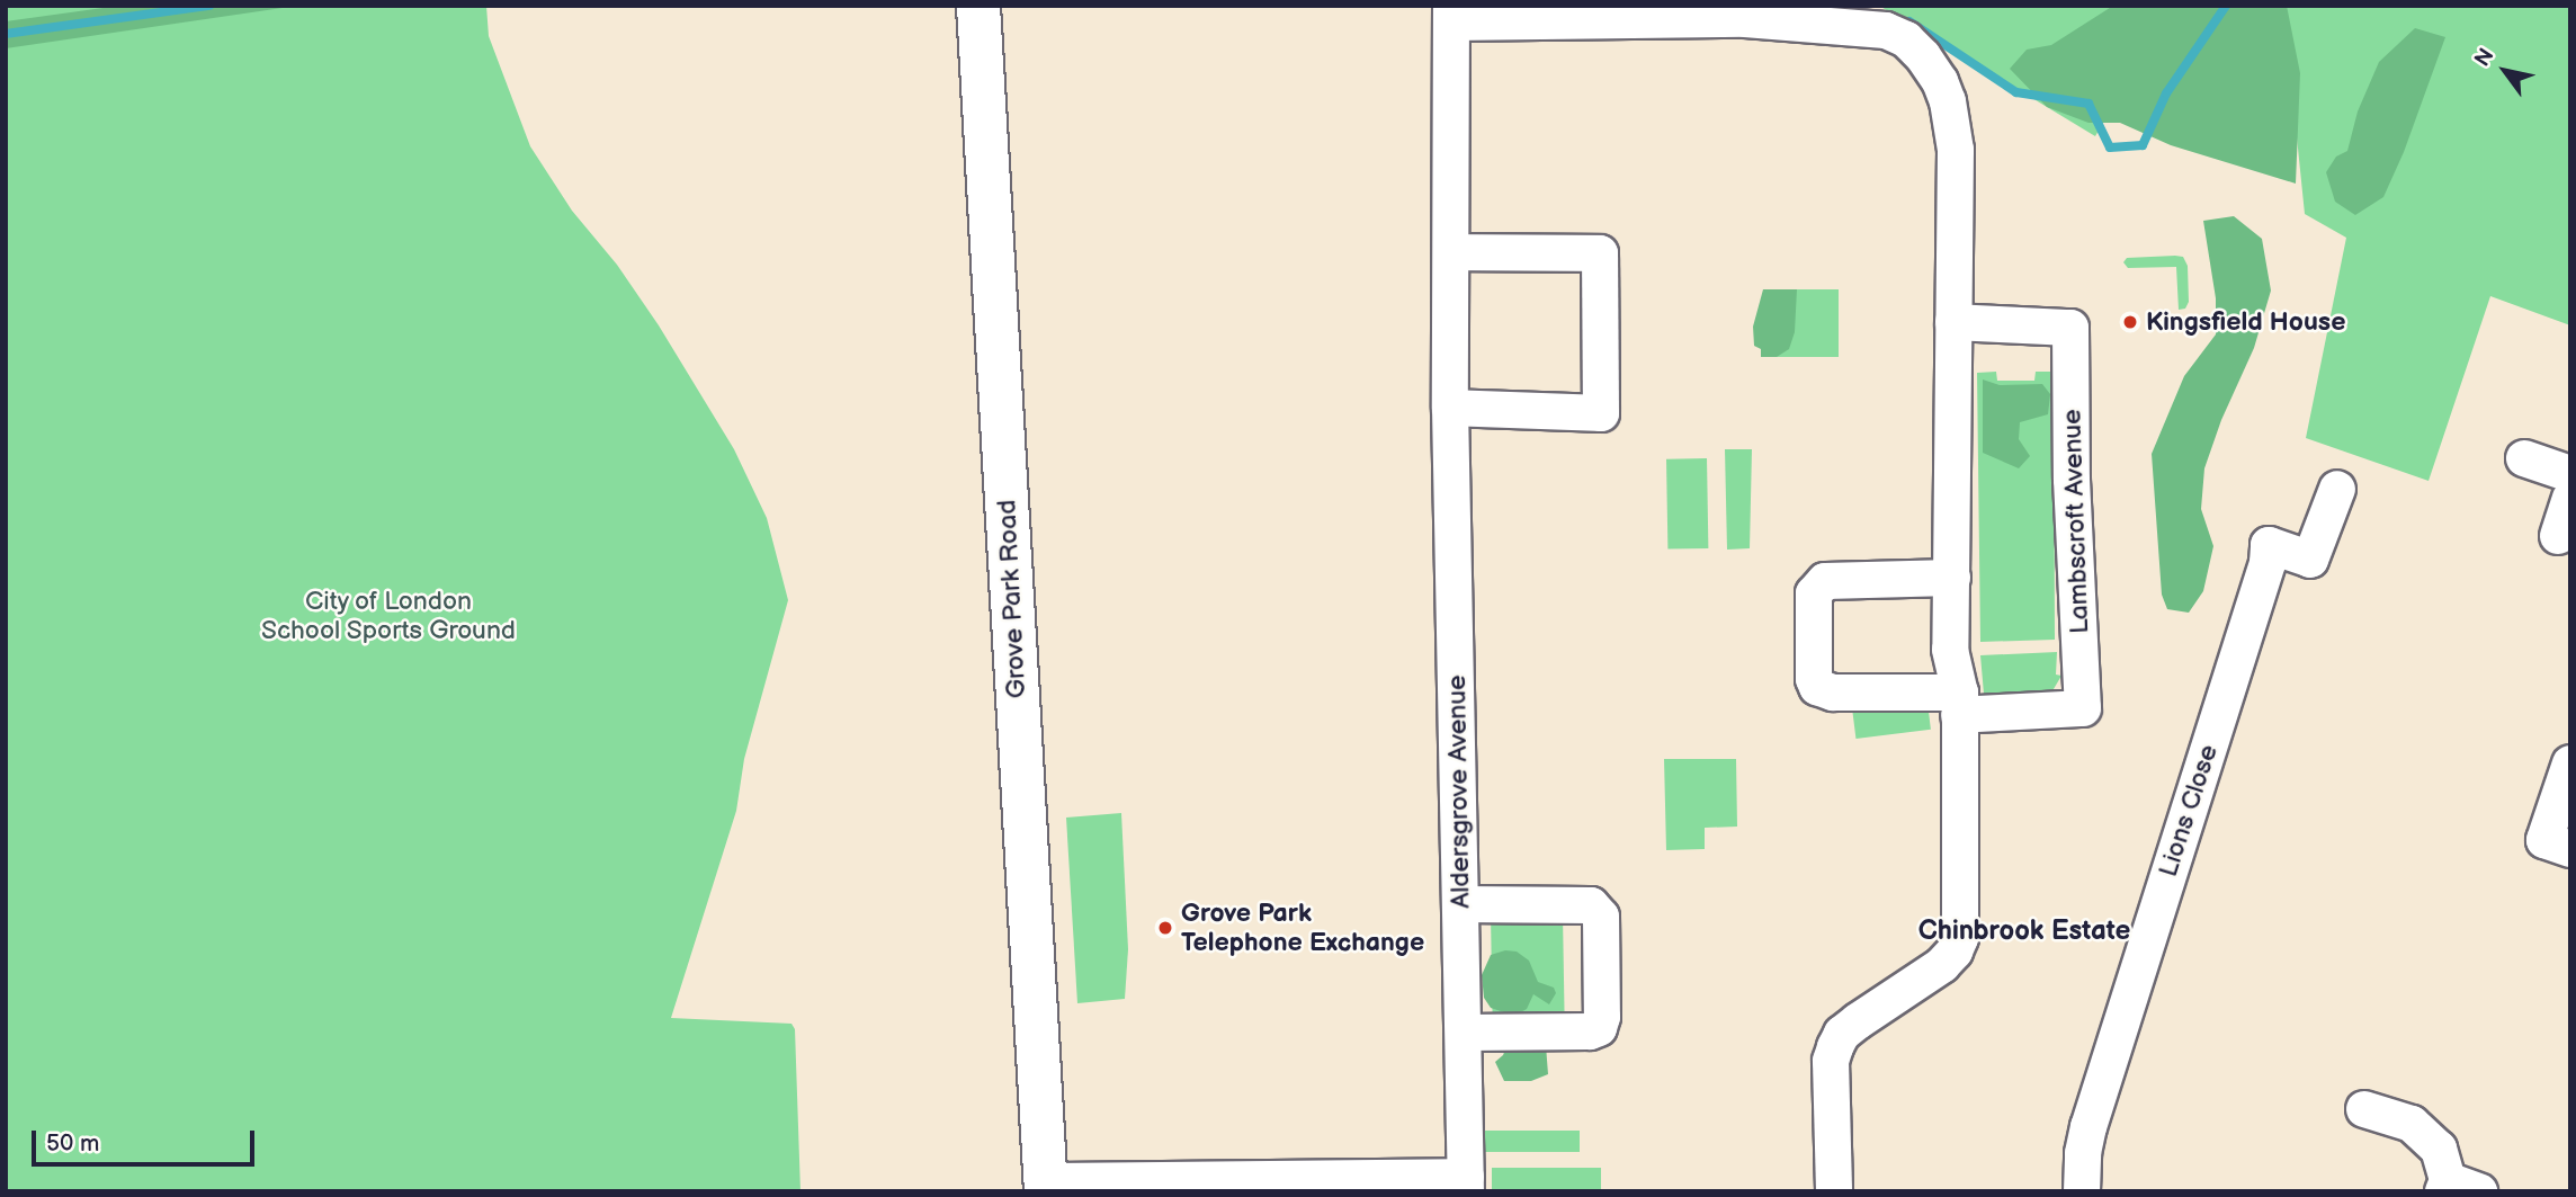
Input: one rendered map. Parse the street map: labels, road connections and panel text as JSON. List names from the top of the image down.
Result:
{
  "streets": {
    "main road": ["Grove Park Road"],
    "street": ["Lambscroft Avenue", "Aldersgrove Avenue", "Lions Close"]
  },
  "districts": ["Chinbrook Estate"],
  "parks": ["City of London School Sports Ground"],
  "places": ["Kingsfield House", "Grove Park Telephone Exchange"],
  "scale_bar": "50 m",
  "north": "top left"
}
